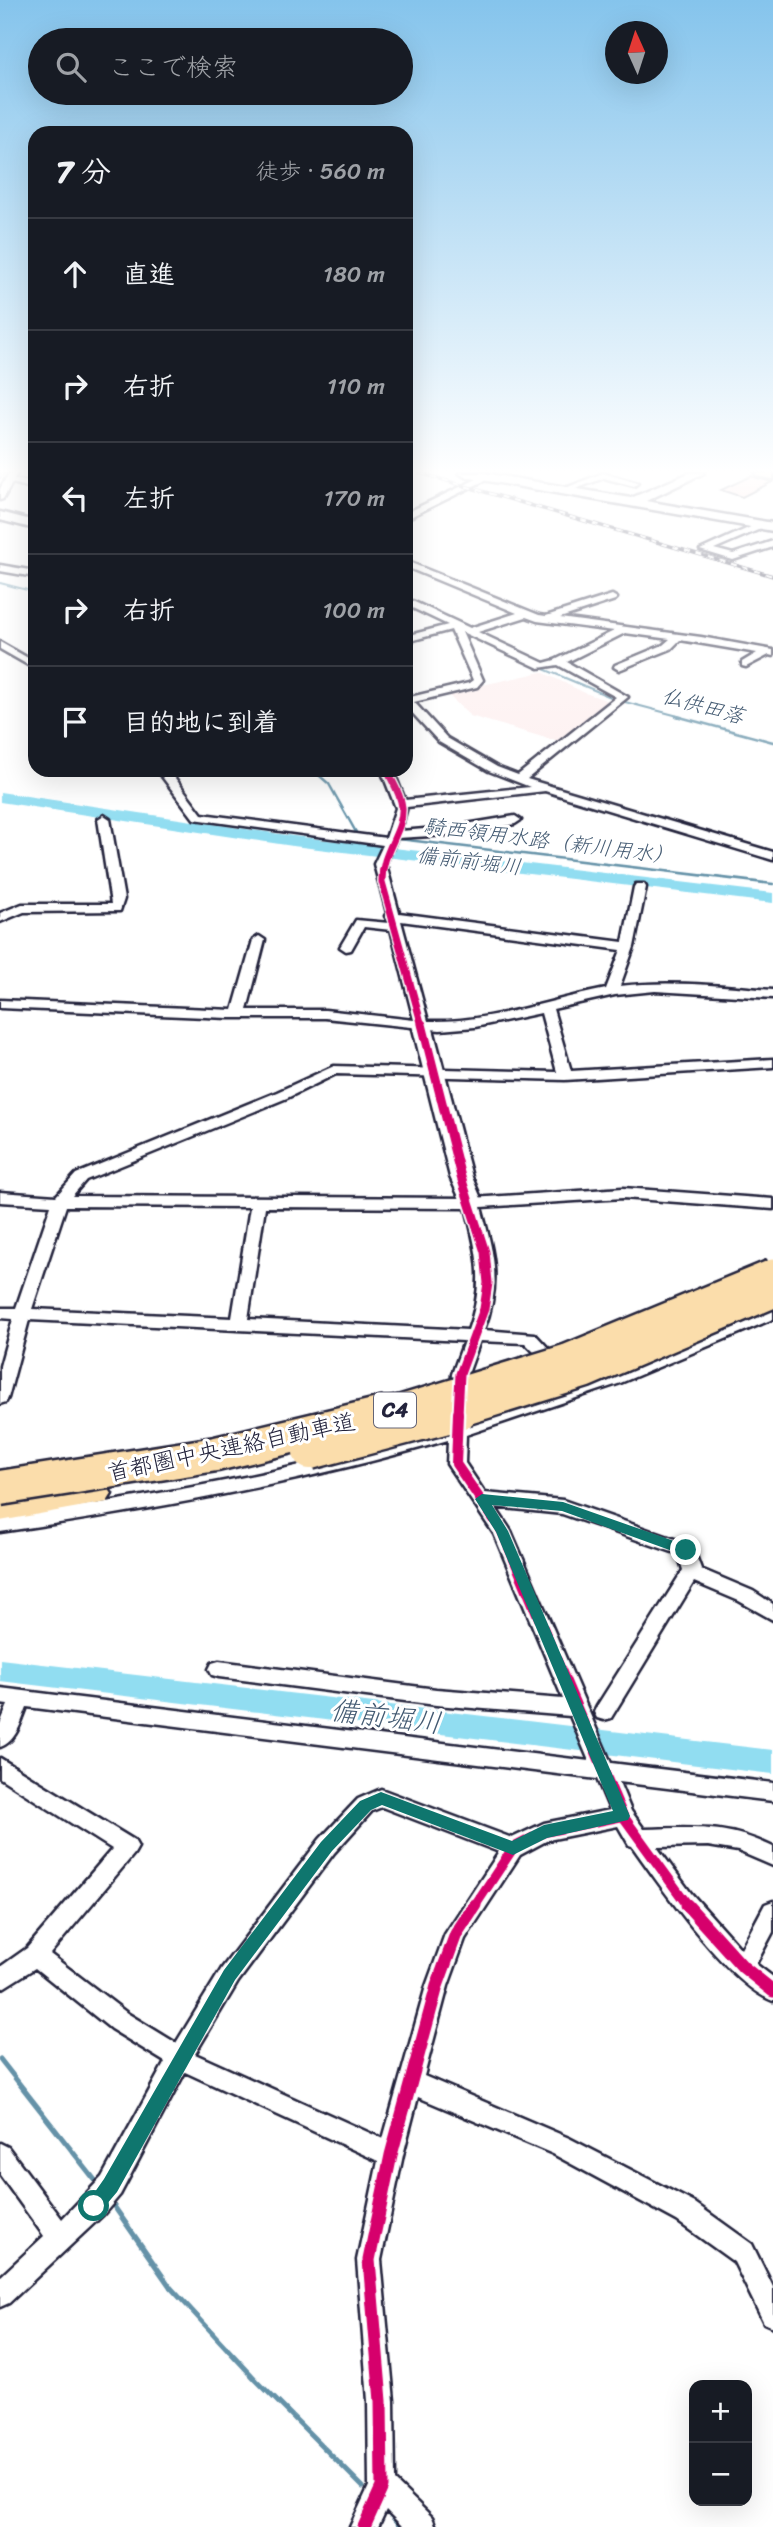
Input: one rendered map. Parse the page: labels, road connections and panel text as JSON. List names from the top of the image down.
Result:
{
  "streets": {
    "highway": ["C4", "首都圏中央連絡自動車道"]
  },
  "water": [
    "仏供田落",
    "騎西領用水路（新川用水）",
    "備前前堀川",
    "備前堀川"
  ],
  "north": "top",
  "page": {
    "search": "ここで検索",
    "heading": ["7 分", "徒歩 · 560 m"],
    "list": [
      ["直進", "180 m"],
      ["右折", "110 m"],
      ["左折", "170 m"],
      ["右折", "100 m"],
      "目的地に到着"
    ],
    "map_buttons": ["+", "−"]
  }
}
